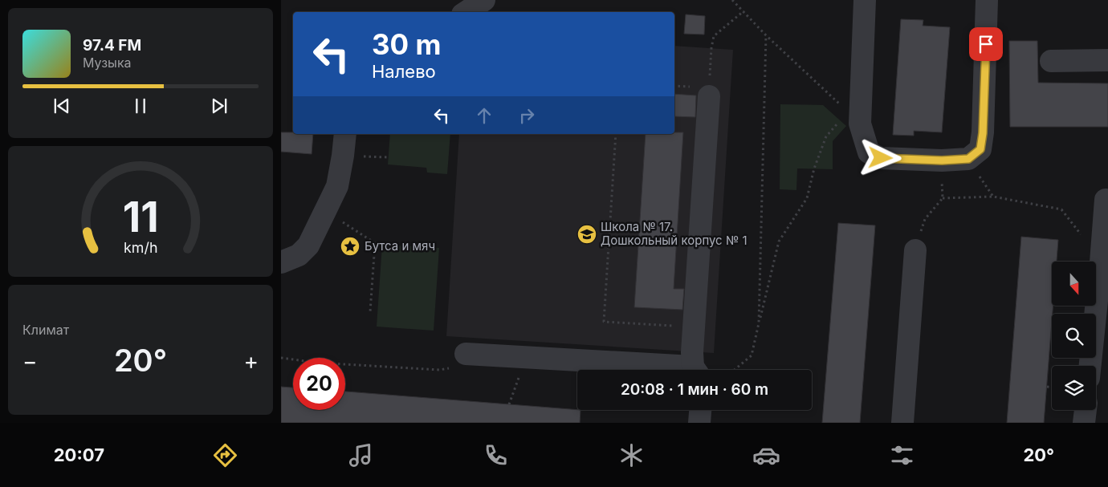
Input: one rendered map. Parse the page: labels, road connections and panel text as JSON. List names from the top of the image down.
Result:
{
  "places": {
    "school or university": ["Школа № 17. Дошкольный корпус № 1"],
    "place": ["Бутса и мяч"]
  },
  "north": "bottom",
  "page": {
    "turn": ["30 m", "Налево"],
    "song": ["97.4 FM", "Музыка"],
    "tile": "Климат",
    "heat": ["−", "20°", "+"],
    "limit": "20",
    "trip": "20:08 · 1 мин · 60 m",
    "tabs": ["20:07", "20°"],
    "gauge": ["11", "km/h"]
  }
}
